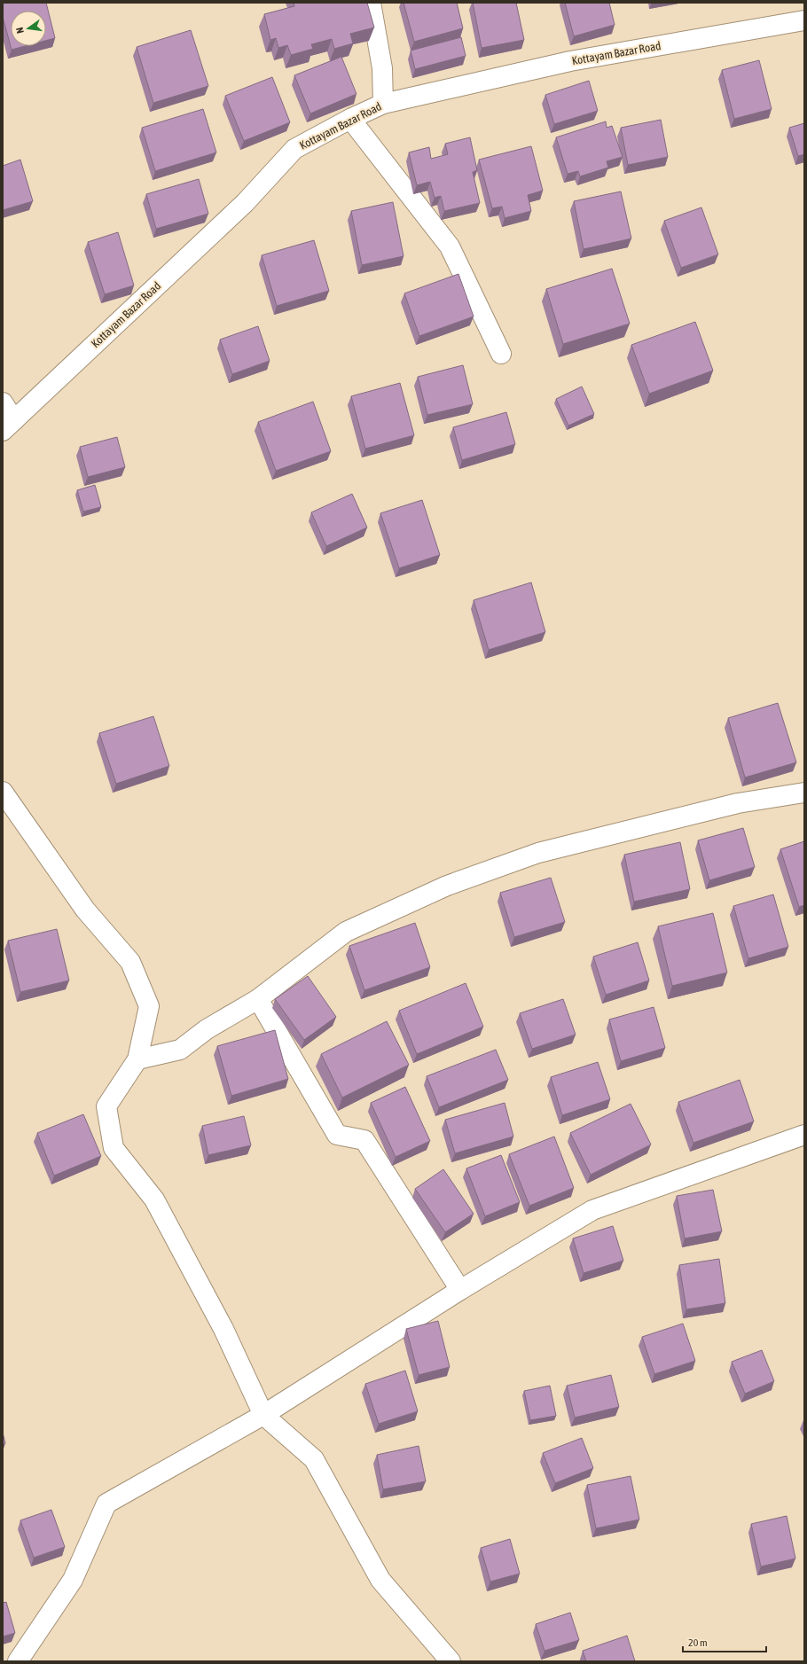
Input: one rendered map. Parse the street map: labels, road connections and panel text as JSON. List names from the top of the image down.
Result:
{
  "streets": {
    "street": ["Kottayam Bazar Road"]
  },
  "scale_bar": "20 m",
  "north": "left"
}
